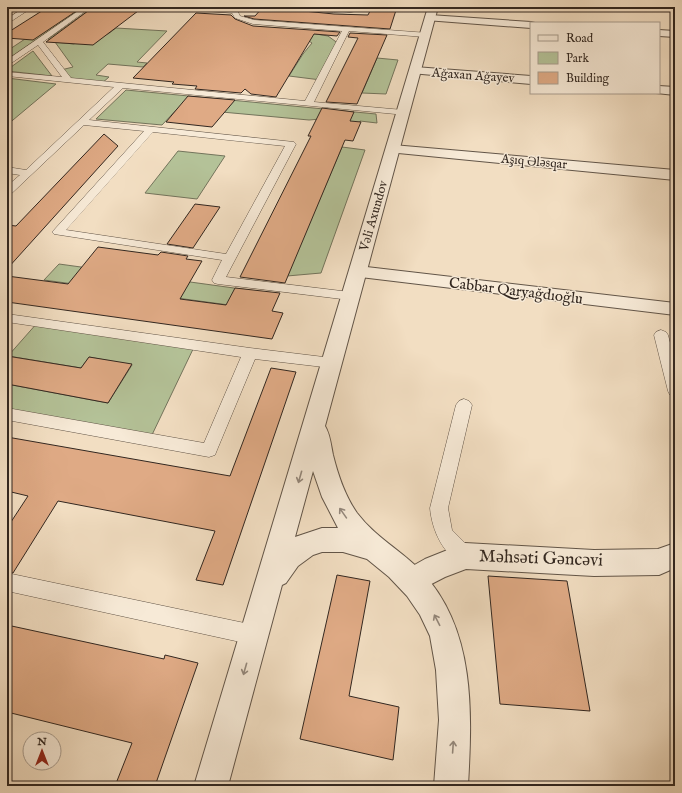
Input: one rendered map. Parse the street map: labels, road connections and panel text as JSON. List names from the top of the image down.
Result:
{
  "streets": {
    "street": [
      "Ağaxan Ağayev",
      "Aşıq Ələsqar",
      "Vəli Axundov",
      "Cabbar Qaryağdıoğlu",
      "Məhsəti Gəncəvi"
    ]
  },
  "crossings": [
    ["Ağaxan Ağayev", "Vəli Axundov"],
    ["Aşıq Ələsqar", "Vəli Axundov"],
    ["Vəli Axundov", "Cabbar Qaryağdıoğlu"]
  ],
  "one_way": ["Vəli Axundov"],
  "legend": ["Road", "Park", "Building"],
  "north": "top"
}
